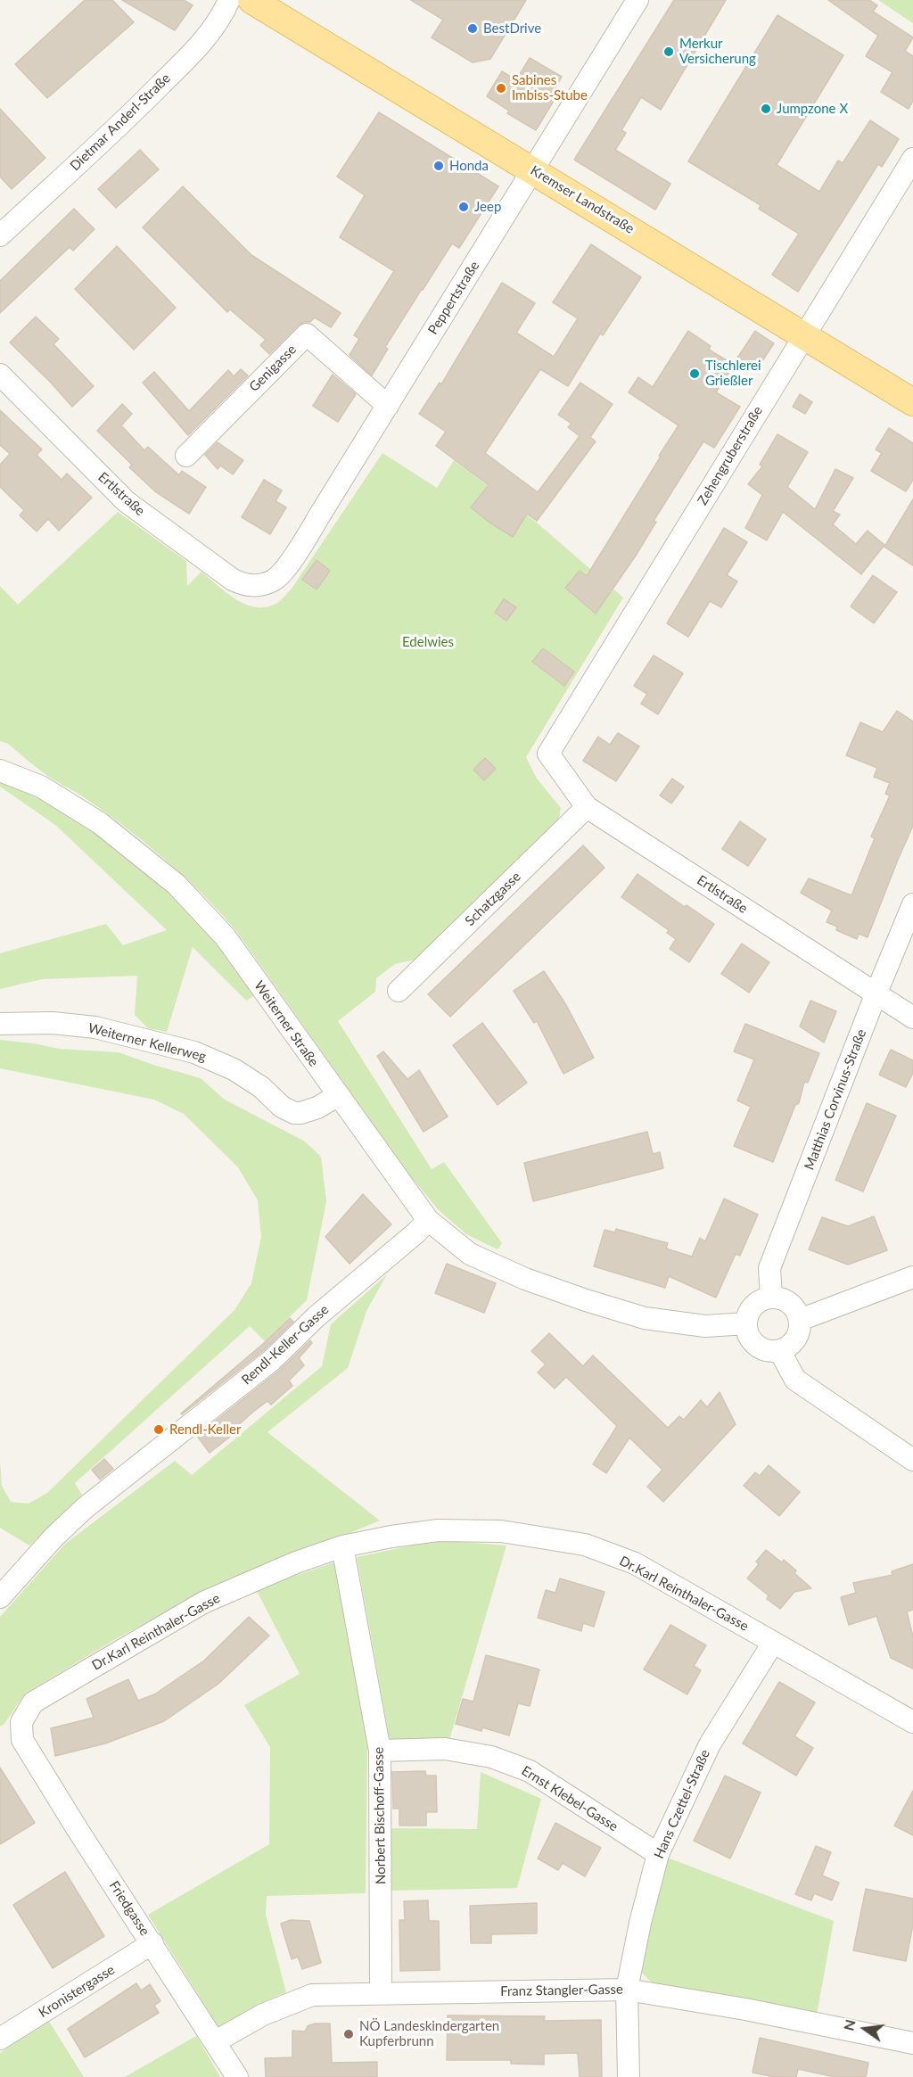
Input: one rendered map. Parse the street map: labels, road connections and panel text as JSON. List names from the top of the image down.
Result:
{
  "streets": {
    "main road": ["Kremser Landstraße"],
    "street": [
      "Dietmar Anderl-Straße",
      "Peppertstraße",
      "Genigasse",
      "Zehengruberstraße",
      "Ertlstraße",
      "Schatzgasse",
      "Weiterner Straße",
      "Weiterner Kellerweg",
      "Matthias Corvinus-Straße",
      "Rendl-Keller-Gasse",
      "Dr.Karl Reinthaler-Gasse",
      "Ernst Klebel-Gasse",
      "Hans Czettel-Straße",
      "Norbert Bischoff-Gasse",
      "Friedgasse",
      "Franz Stangler-Gasse",
      "Kronistergasse"
    ]
  },
  "crossings": [
    ["Kremser Landstraße", "Peppertstraße"],
    ["Kremser Landstraße", "Zehengruberstraße"],
    ["Peppertstraße", "Genigasse"],
    ["Peppertstraße", "Ertlstraße"],
    ["Zehengruberstraße", "Ertlstraße"],
    ["Ertlstraße", "Schatzgasse"],
    ["Ertlstraße", "Matthias Corvinus-Straße"],
    ["Weiterner Straße", "Weiterner Kellerweg"],
    ["Weiterner Straße", "Matthias Corvinus-Straße"],
    ["Weiterner Straße", "Rendl-Keller-Gasse"],
    ["Dr.Karl Reinthaler-Gasse", "Hans Czettel-Straße"],
    ["Dr.Karl Reinthaler-Gasse", "Norbert Bischoff-Gasse"],
    ["Dr.Karl Reinthaler-Gasse", "Friedgasse"],
    ["Ernst Klebel-Gasse", "Hans Czettel-Straße"],
    ["Ernst Klebel-Gasse", "Norbert Bischoff-Gasse"],
    ["Hans Czettel-Straße", "Franz Stangler-Gasse"],
    ["Norbert Bischoff-Gasse", "Franz Stangler-Gasse"],
    ["Friedgasse", "Franz Stangler-Gasse"],
    ["Friedgasse", "Kronistergasse"]
  ],
  "parks": ["Edelwies"],
  "places": [
    "BestDrive",
    "Merkur Versicherung",
    "Sabines Imbiss-Stube",
    "Jumpzone X",
    "Honda",
    "Jeep",
    "Tischlerei Grießler",
    "Rendl-Keller",
    "NÖ Landeskindergarten Kupferbrunn"
  ],
  "north": "left"
}
